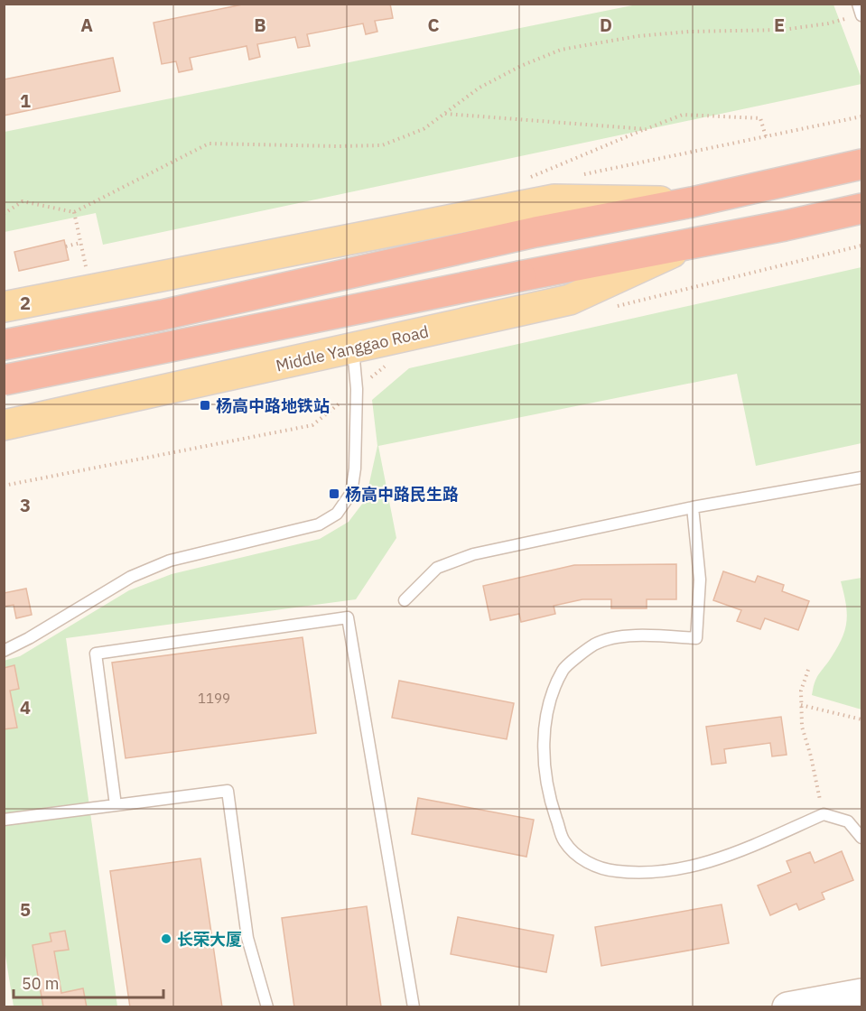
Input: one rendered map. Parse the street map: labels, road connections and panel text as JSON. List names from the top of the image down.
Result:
{
  "streets": {
    "highway": ["Middle Yanggao Road"]
  },
  "places": {
    "transit": ["杨高中路地铁站", "杨高中路民生路"],
    "other": ["长荣大厦"]
  },
  "house_numbers": ["1199"],
  "scale_bar": "50 m",
  "grid": {
    "columns": [
      "A",
      "B",
      "C",
      "D",
      "E"
    ],
    "rows": [
      "1",
      "2",
      "3",
      "4",
      "5"
    ]
  }
}
